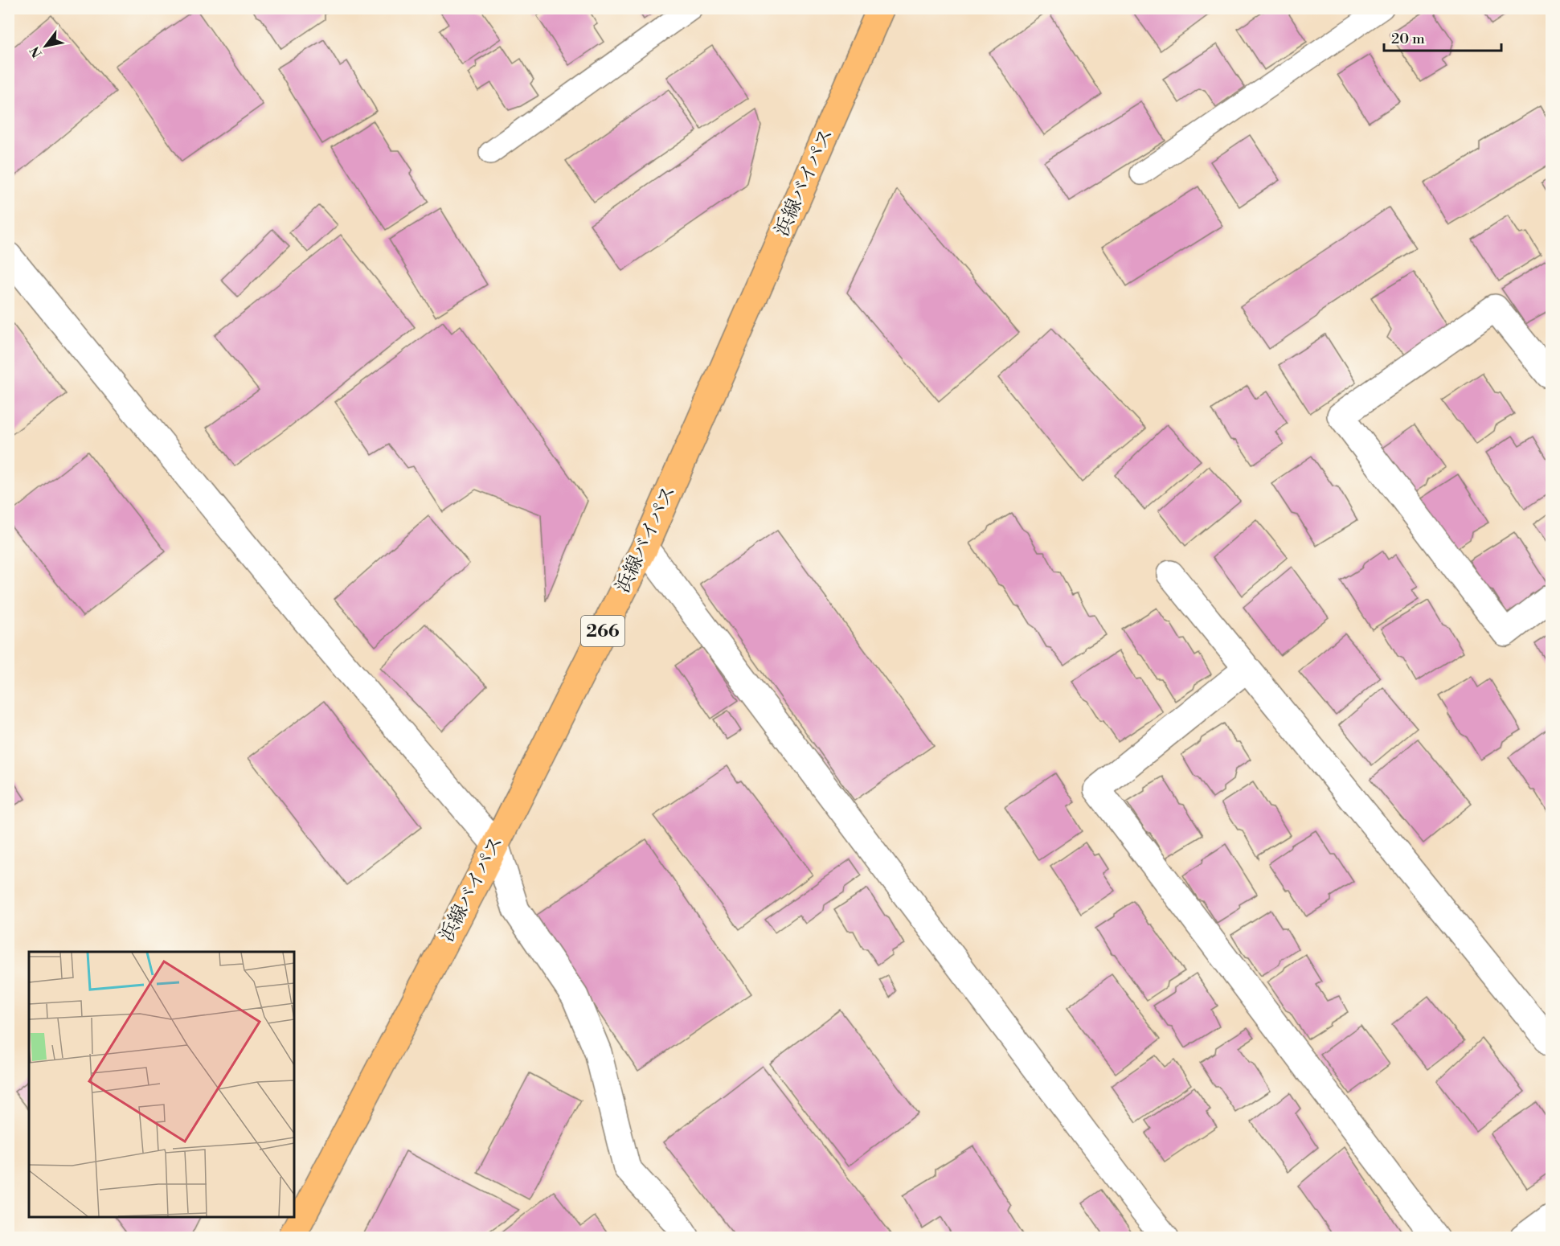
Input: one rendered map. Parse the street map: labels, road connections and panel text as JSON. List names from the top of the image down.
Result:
{
  "streets": {
    "highway": ["浜線バイパス", "266"]
  },
  "scale_bar": "20 m",
  "north": "bottom left"
}
